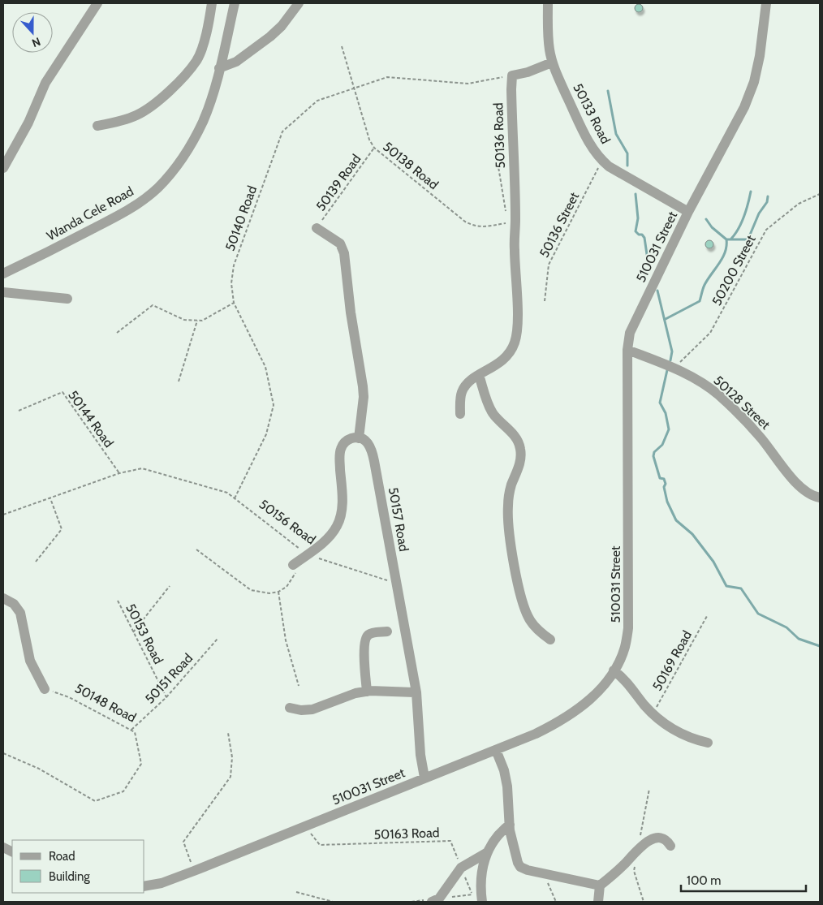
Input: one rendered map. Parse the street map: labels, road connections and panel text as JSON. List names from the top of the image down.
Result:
{
  "streets": {
    "street": [
      "50133 Road",
      "50136 Road",
      "Wanda Cele Road",
      "510031 Street",
      "50128 Street",
      "50157 Road"
    ],
    "path": [
      "50138 Road",
      "50139 Road",
      "50140 Road",
      "50136 Street",
      "50200 Street",
      "50144 Road",
      "50156 Road",
      "50153 Road",
      "50169 Road",
      "50151 Road",
      "50148 Road",
      "50163 Road"
    ]
  },
  "crossings": [
    ["50133 Road", "50136 Street"],
    ["50133 Road", "510031 Street"],
    ["50136 Road", "50140 Road"],
    ["50138 Road", "50139 Road"],
    ["50138 Road", "50140 Road"],
    ["50140 Road", "50156 Road"],
    ["510031 Street", "50128 Street"],
    ["510031 Street", "50163 Road"],
    ["50200 Street", "50128 Street"],
    ["50144 Road", "50156 Road"],
    ["50157 Road", "50156 Road"],
    ["50153 Road", "50151 Road"],
    ["50151 Road", "50148 Road"]
  ],
  "legend": ["Road", "Building"],
  "scale_bar": "100 m",
  "north": "bottom"
}
